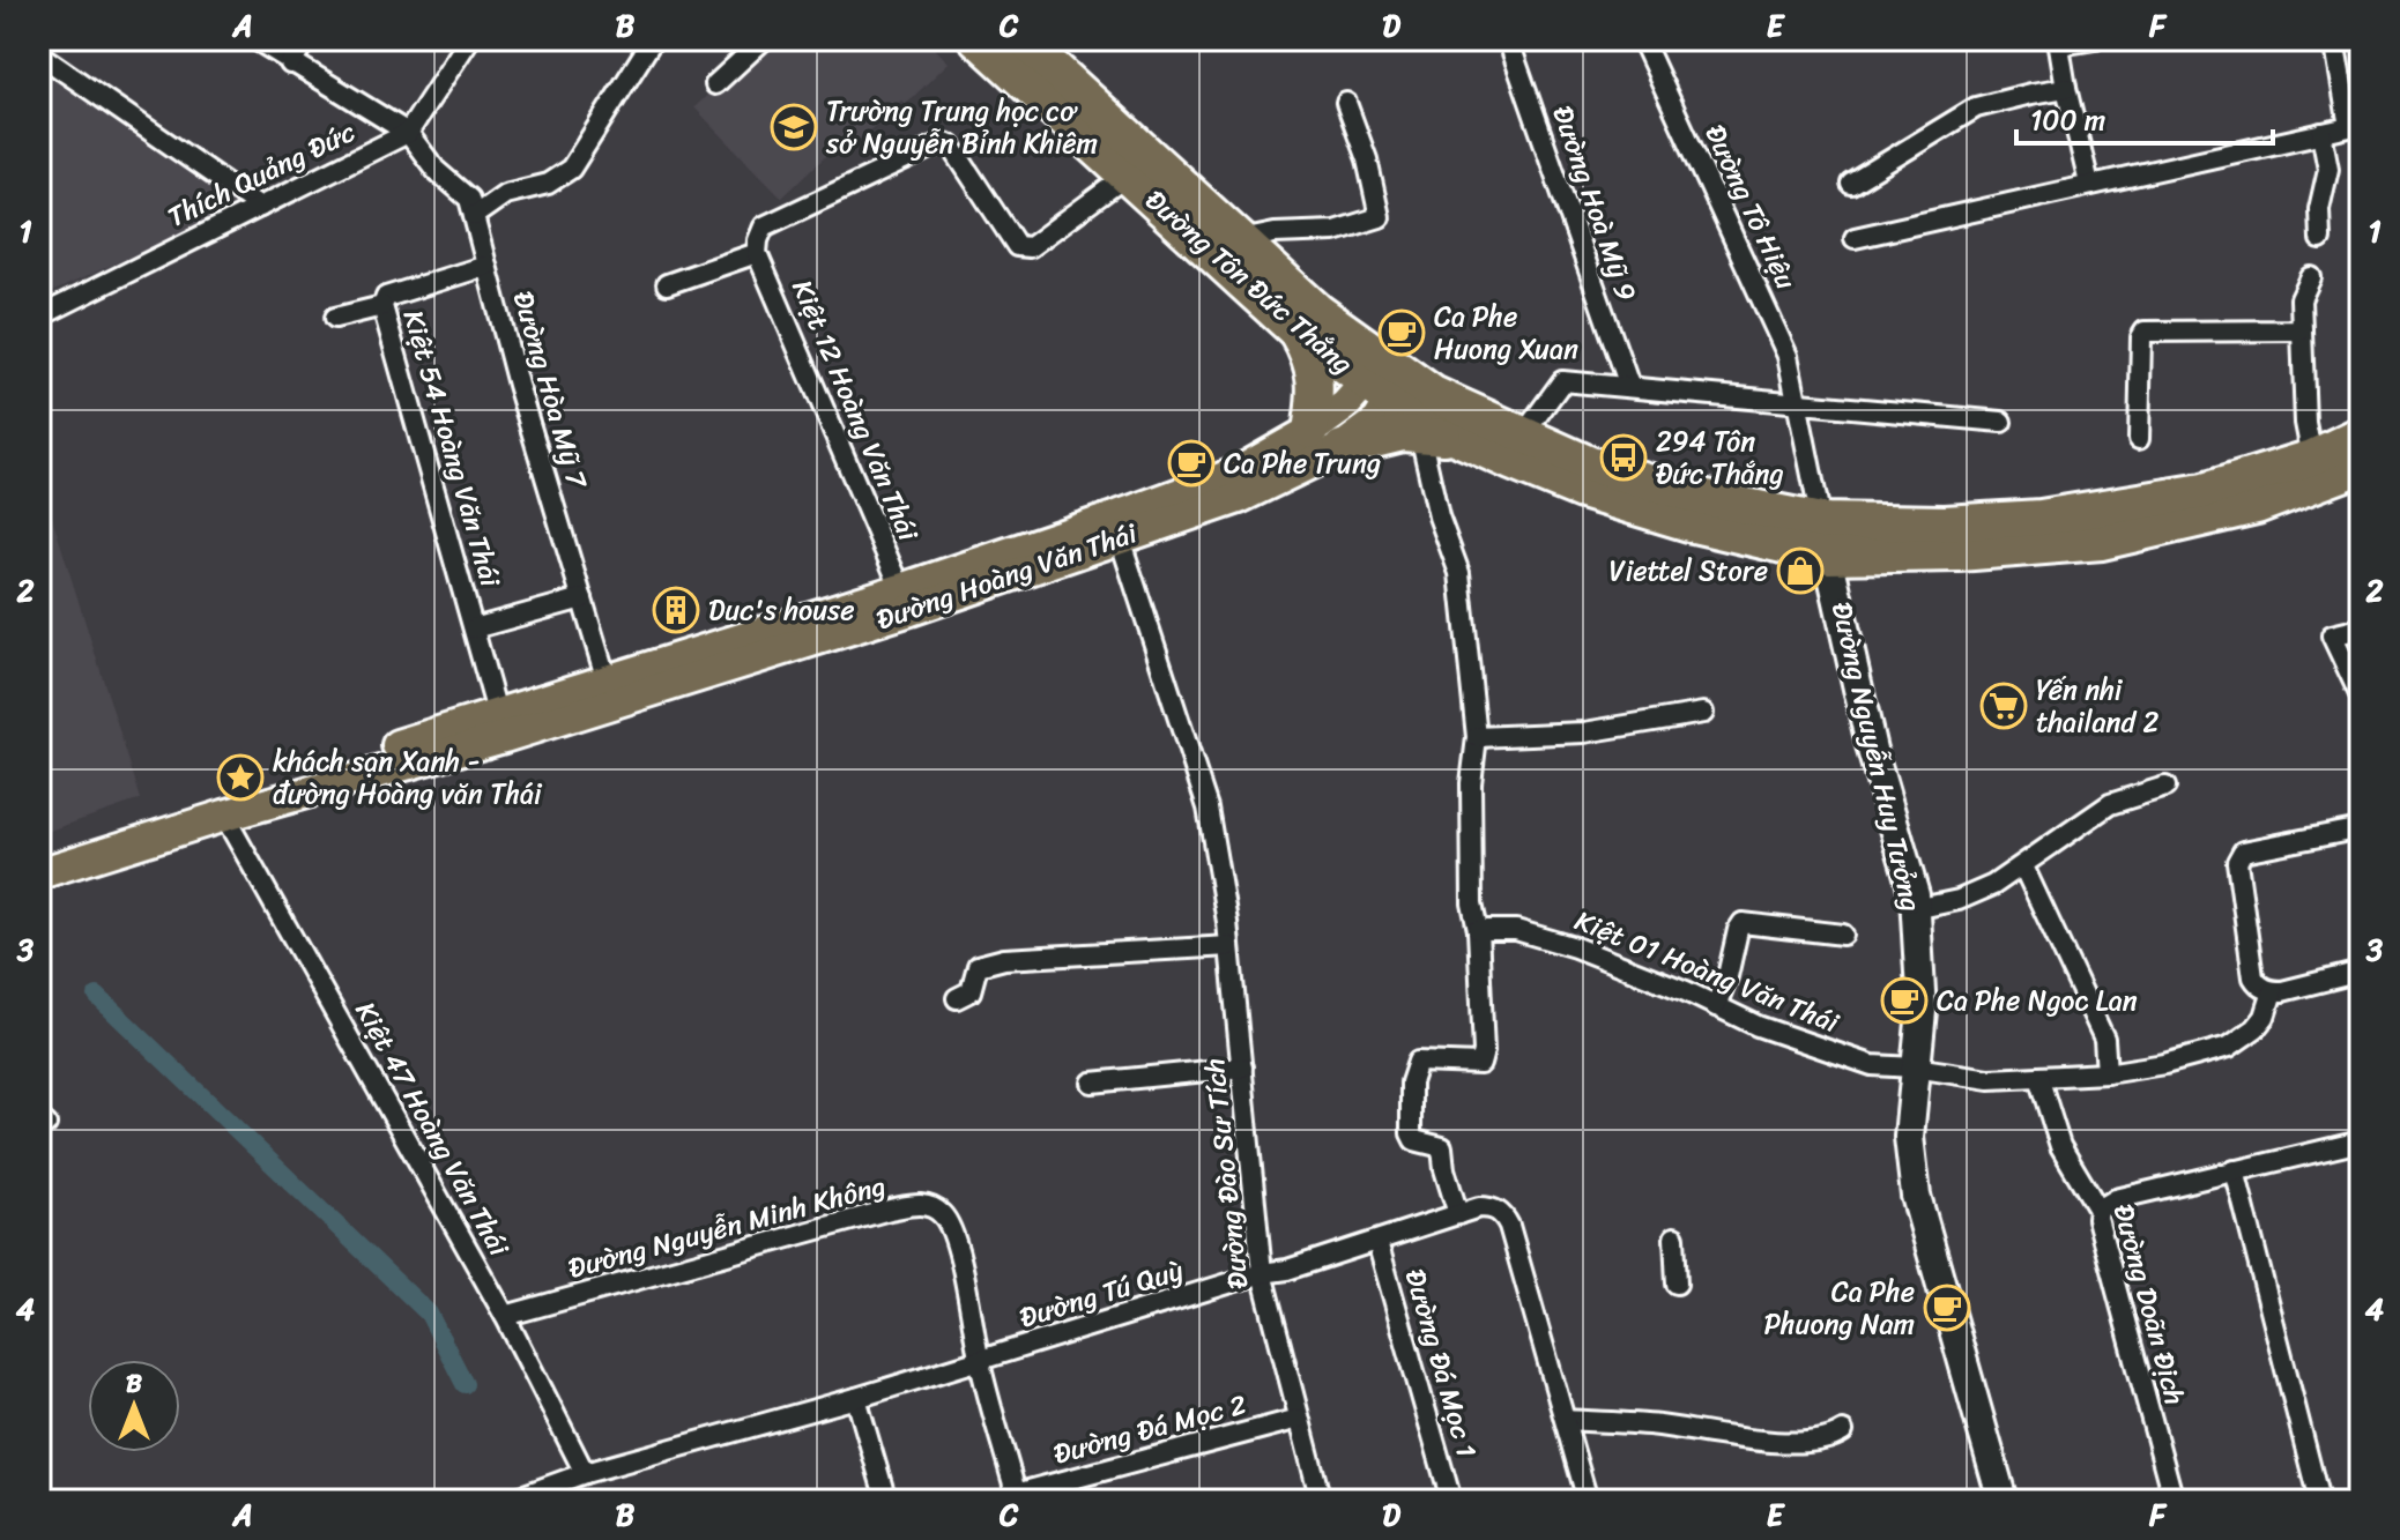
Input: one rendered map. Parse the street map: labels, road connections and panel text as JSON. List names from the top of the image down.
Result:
{
  "streets": {
    "highway": ["Đường Tôn Đức Thắng"],
    "main road": ["Đường Hoàng Văn Thái"],
    "street": [
      "Thích Quảng Đức",
      "Đường Hoà Mỹ 9",
      "Đường Tô Hiệu",
      "Đường Hòa Mỹ 7",
      "Kiệt 12 Hoàng Văn Thái",
      "Kiệt 54 Hoàng Văn Thái",
      "Đường Nguyễn Huy Tưởng",
      "Kiệt 01 Hoàng Văn Thái",
      "Kiệt 47 Hoàng Văn Thái",
      "Đường Đào Sư Tích",
      "Đường Nguyễn Minh Không",
      "Đường Tú Quỳ",
      "Đường Doãn Địch",
      "Đường Đá Mọc 1",
      "Đường Đá Mọc 2"
    ]
  },
  "crossings": [
    ["Thích Quảng Đức", "Đường Hòa Mỹ 7"],
    ["Đường Tô Hiệu", "Đường Tôn Đức Thắng"],
    ["Đường Tô Hiệu", "Đường Nguyễn Huy Tưởng"],
    ["Đường Tôn Đức Thắng", "Đường Hoàng Văn Thái"],
    ["Đường Tôn Đức Thắng", "Đường Nguyễn Huy Tưởng"],
    ["Đường Hòa Mỹ 7", "Kiệt 54 Hoàng Văn Thái"],
    ["Đường Hòa Mỹ 7", "Đường Hoàng Văn Thái"],
    ["Kiệt 12 Hoàng Văn Thái", "Đường Hoàng Văn Thái"],
    ["Kiệt 54 Hoàng Văn Thái", "Đường Hoàng Văn Thái"],
    ["Đường Hoàng Văn Thái", "Kiệt 47 Hoàng Văn Thái"],
    ["Đường Hoàng Văn Thái", "Đường Đào Sư Tích"],
    ["Đường Nguyễn Huy Tưởng", "Kiệt 01 Hoàng Văn Thái"],
    ["Kiệt 01 Hoàng Văn Thái", "Đường Doãn Địch"],
    ["Kiệt 47 Hoàng Văn Thái", "Đường Nguyễn Minh Không"],
    ["Kiệt 47 Hoàng Văn Thái", "Đường Tú Quỳ"],
    ["Đường Đào Sư Tích", "Đường Tú Quỳ"],
    ["Đường Đào Sư Tích", "Đường Đá Mọc 2"],
    ["Đường Nguyễn Minh Không", "Đường Tú Quỳ"],
    ["Đường Nguyễn Minh Không", "Đường Đá Mọc 2"],
    ["Đường Tú Quỳ", "Đường Đá Mọc 1"]
  ],
  "places": {
    "school or university": ["Trường Trung học cơ sở Nguyễn Bỉnh Khiêm"],
    "cafe": [
      "Ca Phe Huong Xuan",
      "Ca Phe Trung",
      "Ca Phe Ngoc Lan",
      "Ca Phe Phuong Nam"
    ],
    "bus stop": ["294 Tôn Đức Thắng"],
    "shop": ["Viettel Store"],
    "building": ["Duc's house"],
    "supermarket": ["Yến nhi thailand 2"],
    "place": ["khách sạn Xanh - đường Hoàng văn Thái"]
  },
  "scale_bar": "100 m",
  "north": "top",
  "grid": {
    "columns": [
      "A",
      "B",
      "C",
      "D",
      "E",
      "F"
    ],
    "rows": [
      "1",
      "2",
      "3",
      "4"
    ]
  }
}
